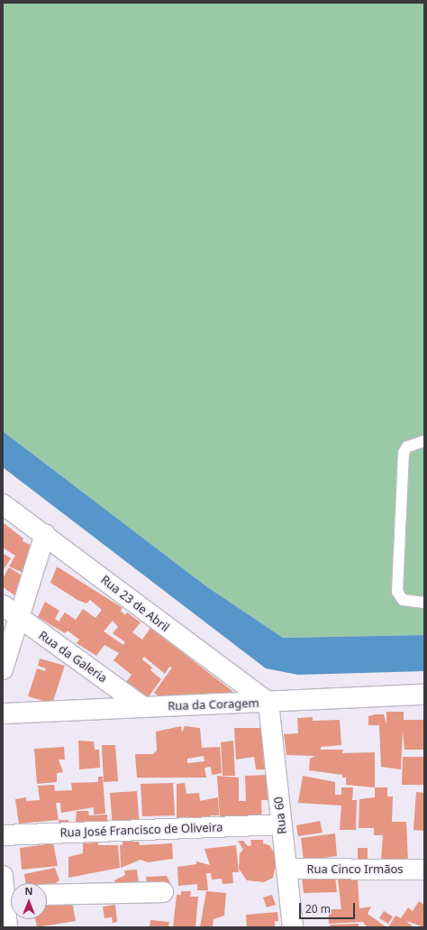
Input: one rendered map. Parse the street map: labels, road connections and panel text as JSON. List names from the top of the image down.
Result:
{
  "streets": {
    "street": [
      "Rua 23 de Abril",
      "Rua da Galeria",
      "Rua da Coragem",
      "Rua 60",
      "Rua José Francisco de Oliveira",
      "Rua Cinco Irmãos"
    ]
  },
  "crossings": [
    ["Rua 23 de Abril", "Rua da Coragem"],
    ["Rua 23 de Abril", "Rua 60"],
    ["Rua da Galeria", "Rua da Coragem"],
    ["Rua da Coragem", "Rua 60"],
    ["Rua 60", "Rua José Francisco de Oliveira"],
    ["Rua 60", "Rua Cinco Irmãos"]
  ],
  "scale_bar": "20 m",
  "north": "top"
}
